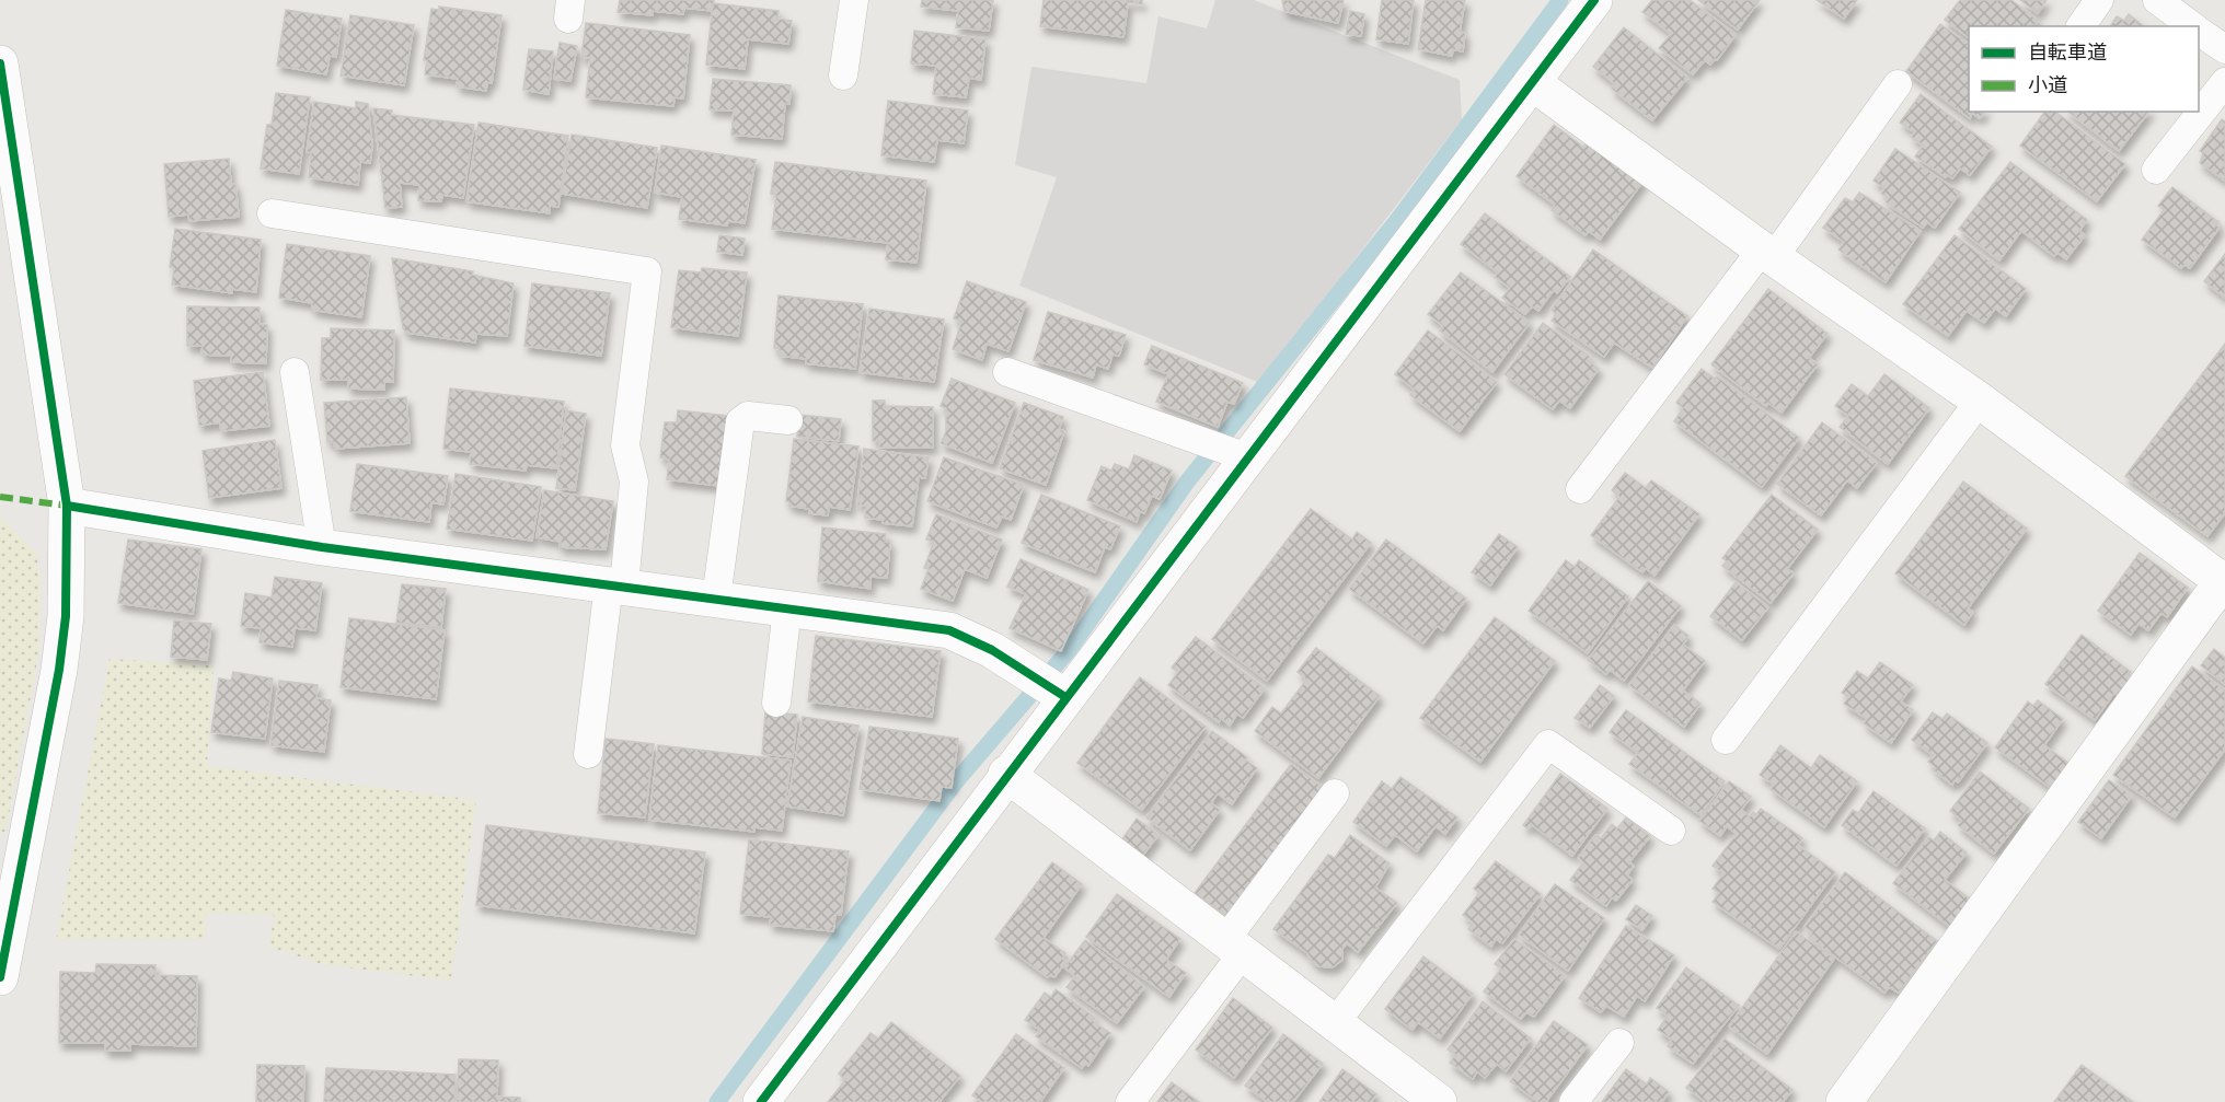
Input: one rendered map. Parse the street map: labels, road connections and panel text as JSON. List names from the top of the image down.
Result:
{
  "legend": ["自転車道", "小道"]
}
